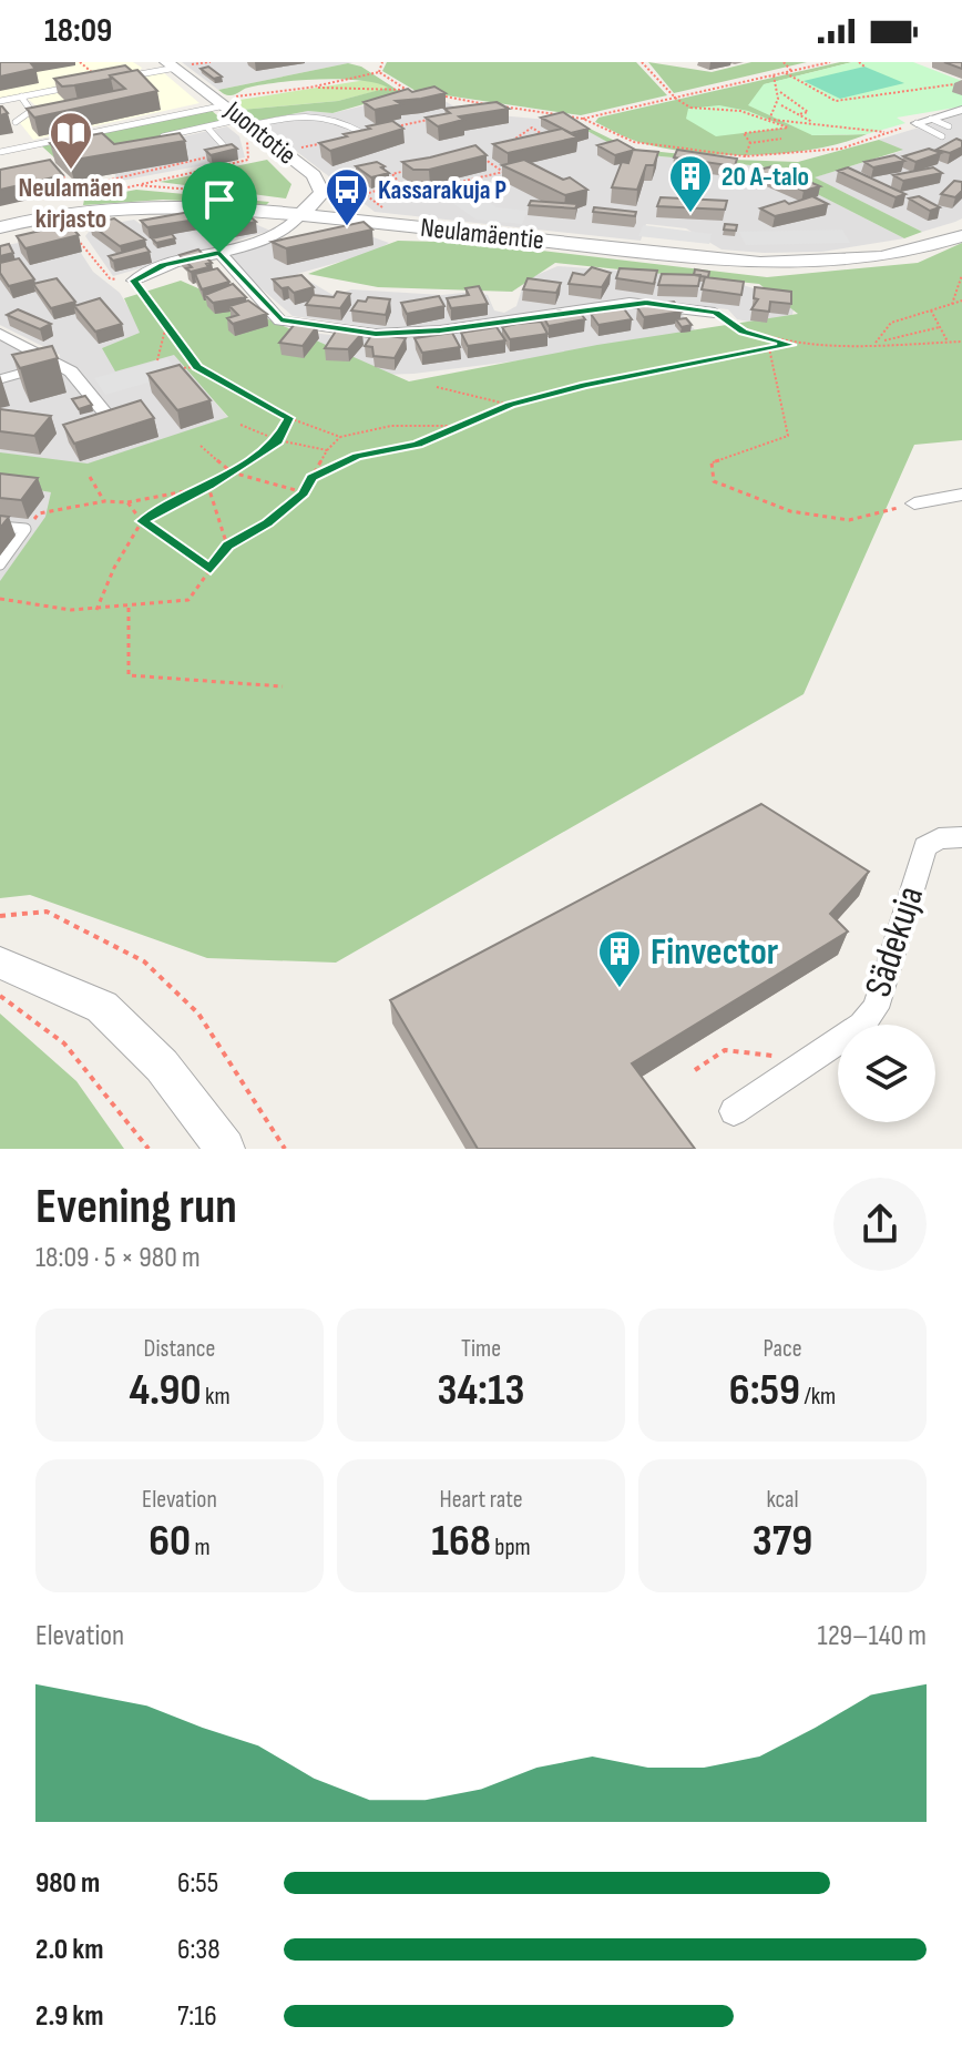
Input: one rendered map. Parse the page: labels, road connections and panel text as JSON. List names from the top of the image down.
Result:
{
  "streets": {
    "street": ["Juontotie", "Neulamäentie", "Sädekuja"]
  },
  "crossings": [
    ["Juontotie", "Neulamäentie"]
  ],
  "places": {
    "library": ["Neulamäen kirjasto"],
    "building": ["20 A-talo", "Finvector"],
    "bus stop": ["Kassarakuja P"]
  },
  "page": {
    "status": "18:09",
    "heading": ["Evening run", "18:09 · 5 × 980 m"],
    "stats": [
      ["Distance", "4.90 km"],
      ["Time", "34:13"],
      ["Pace", "6:59 /km"],
      ["Elevation", "60 m"],
      ["Heart rate", "168 bpm"],
      ["kcal", "379"]
    ],
    "chart": ["Elevation", "129–140 m"],
    "list": [
      {
        "name": "980 m",
        "note": "6:55"
      },
      {
        "name": "2.0 km",
        "note": "6:38"
      },
      {
        "name": "2.9 km",
        "note": "7:16"
      }
    ]
  }
}
